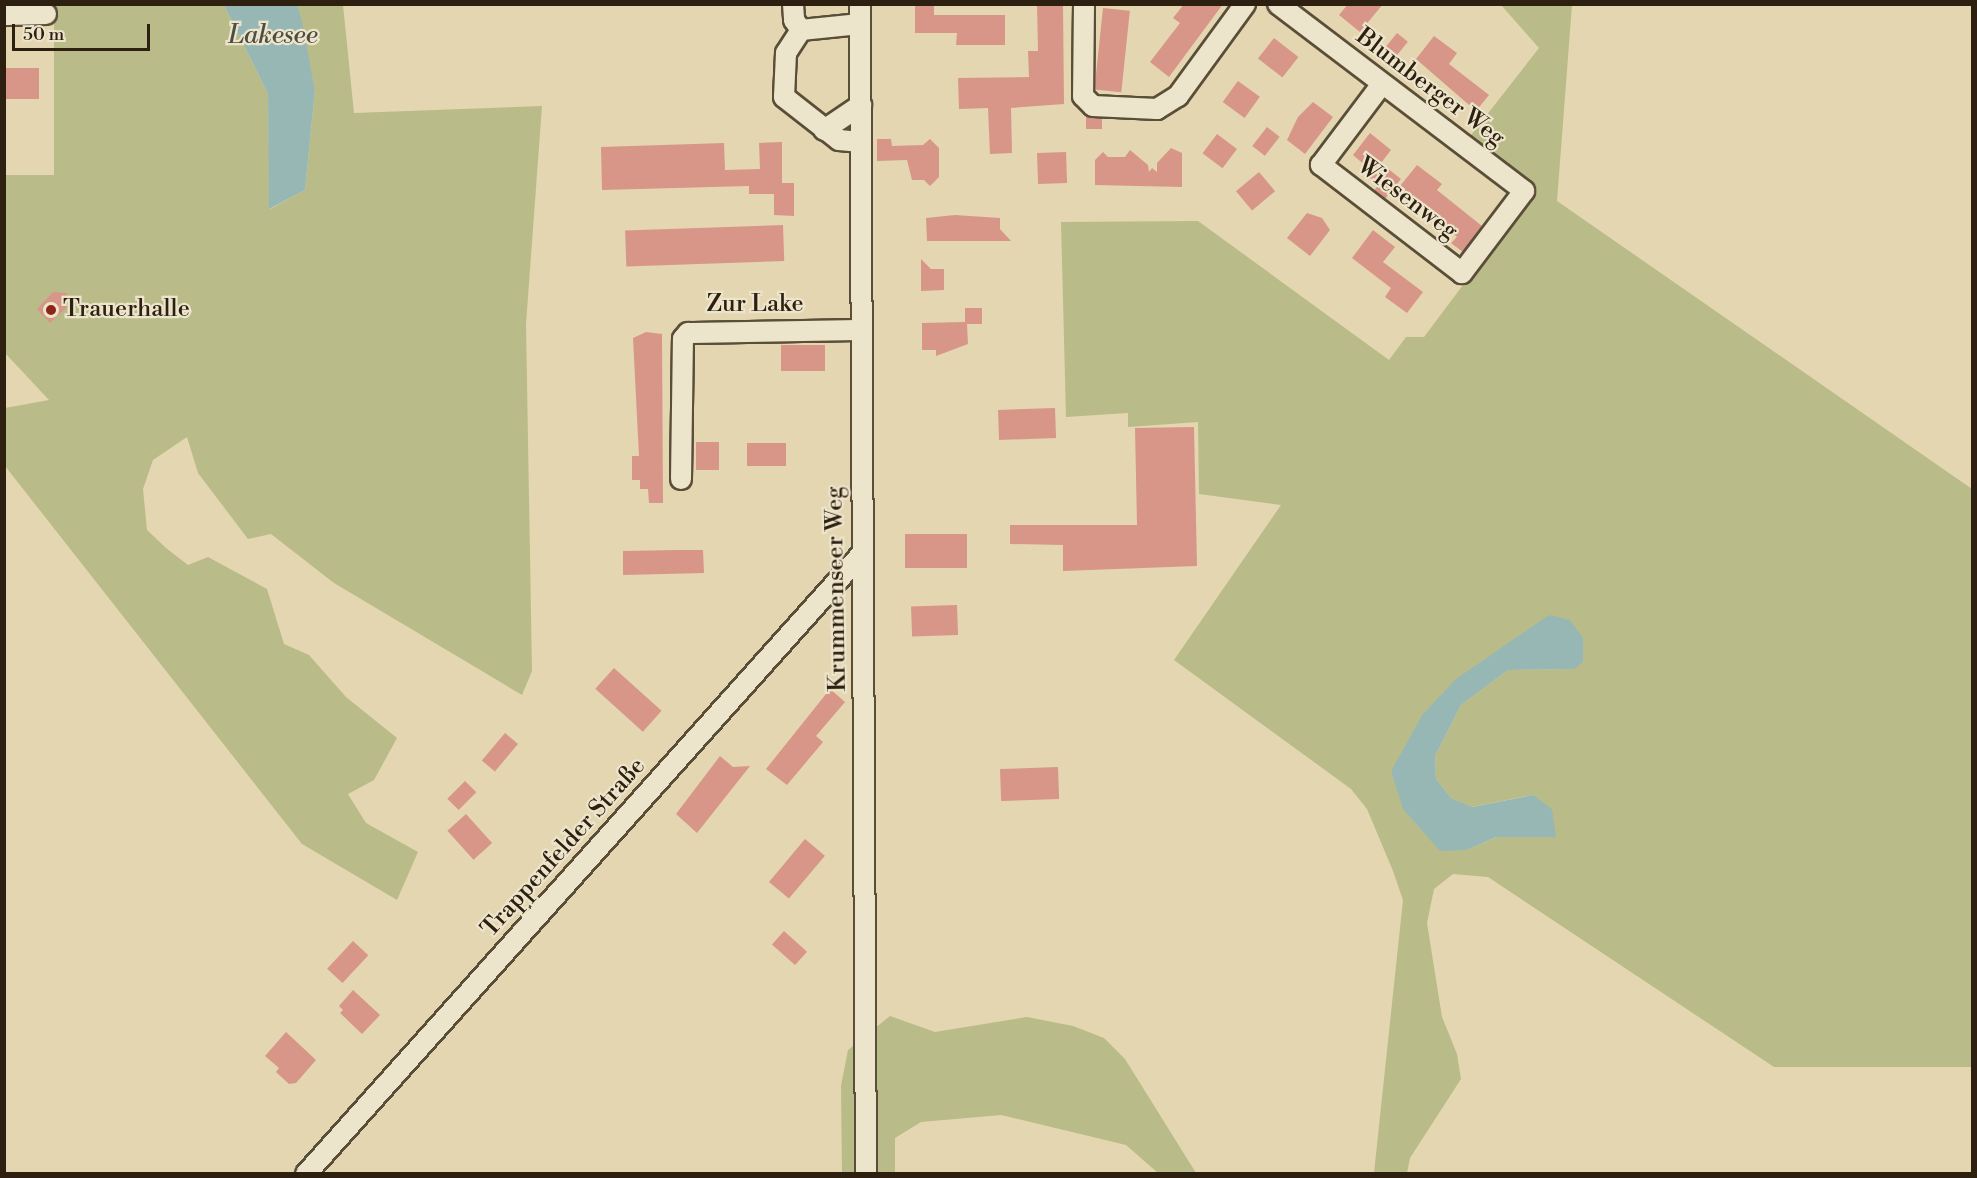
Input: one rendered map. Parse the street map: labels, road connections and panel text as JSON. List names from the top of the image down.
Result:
{
  "streets": {
    "street": [
      "Blumberger Weg",
      "Wiesenweg",
      "Zur Lake",
      "Krummenseer Weg",
      "Trappenfelder Straße"
    ]
  },
  "crossings": [
    ["Blumberger Weg", "Wiesenweg"],
    ["Zur Lake", "Krummenseer Weg"],
    ["Krummenseer Weg", "Trappenfelder Straße"]
  ],
  "water": ["Lakesee"],
  "places": ["Trauerhalle"],
  "scale_bar": "50 m"
}
